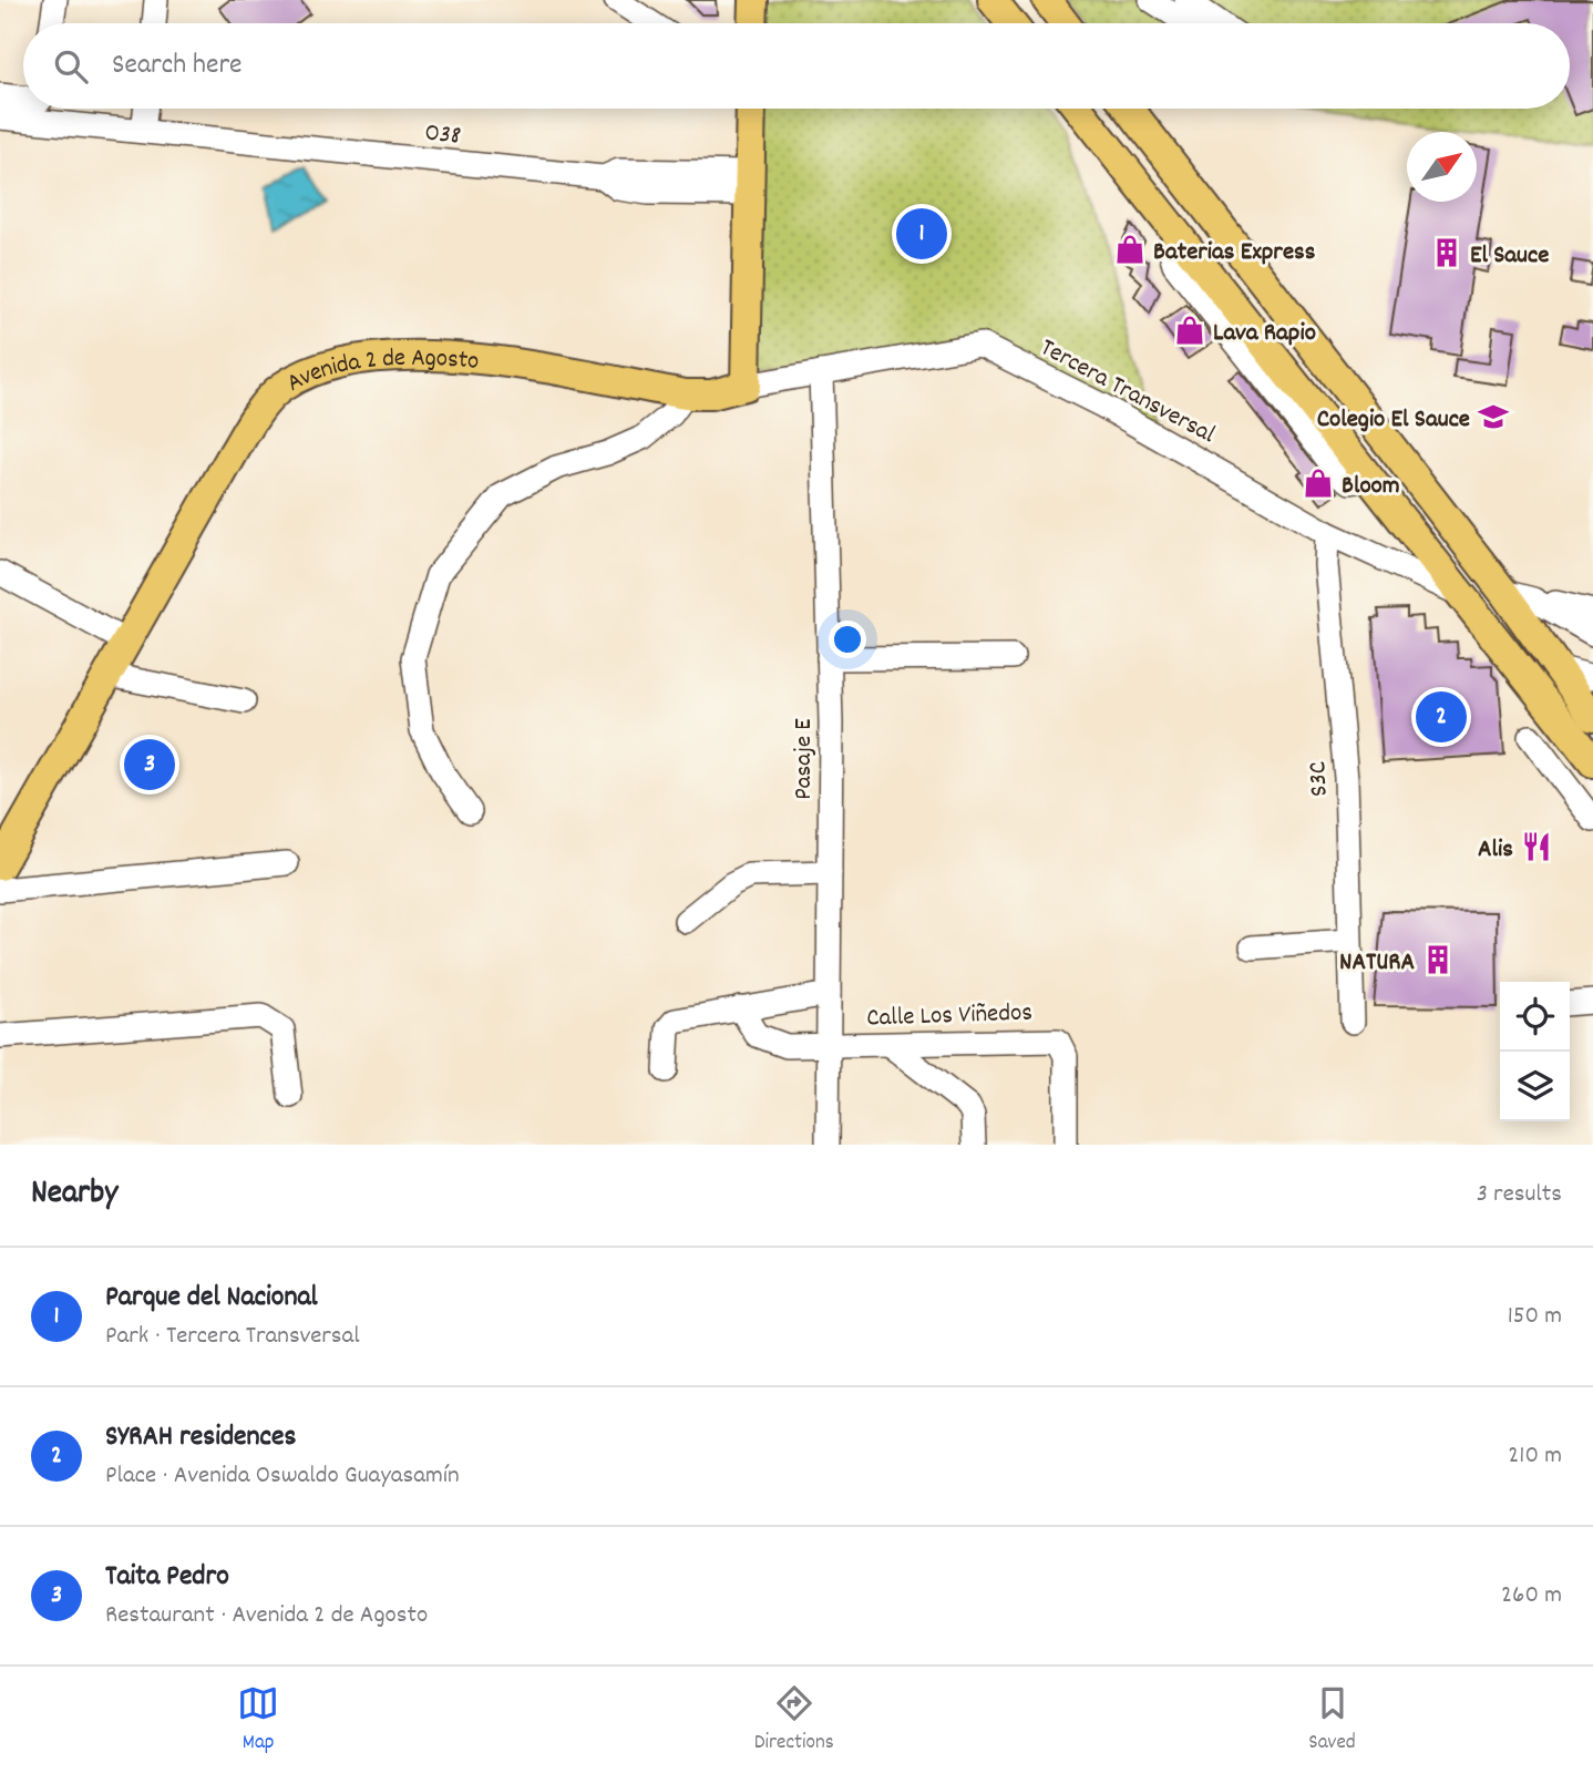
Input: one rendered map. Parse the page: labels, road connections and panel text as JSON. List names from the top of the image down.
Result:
{
  "streets": {
    "main road": ["Avenida 2 de Agosto"],
    "street": [
      "O38",
      "Tercera Transversal",
      "Pasaje E",
      "S3C",
      "Calle Los Viñedos"
    ]
  },
  "crossings": [
    ["Avenida 2 de Agosto", "Tercera Transversal"],
    ["Tercera Transversal", "Pasaje E"],
    ["Tercera Transversal", "S3C"],
    ["Pasaje E", "Calle Los Viñedos"]
  ],
  "places": {
    "shop": ["Baterias Express", "Lava Rapio", "Bloom"],
    "building": ["El Sauce", "NATURA"],
    "school or university": ["Colegio El Sauce"],
    "restaurant": ["Alis"]
  },
  "north": "top right",
  "page": {
    "search": "Search here",
    "pins": ["1", "2", "3"],
    "heading": ["Nearby", "3 results"],
    "list": [
      {
        "mark": "1",
        "name": "Parque del Nacional",
        "note": "Park · Tercera Transversal",
        "value": "150 m"
      },
      {
        "mark": "2",
        "name": "SYRAH residences",
        "note": "Place · Avenida Oswaldo Guayasamín",
        "value": "210 m"
      },
      {
        "mark": "3",
        "name": "Taita Pedro",
        "note": "Restaurant · Avenida 2 de Agosto",
        "value": "260 m"
      }
    ],
    "nav": ["Map", "Directions", "Saved"]
  }
}
